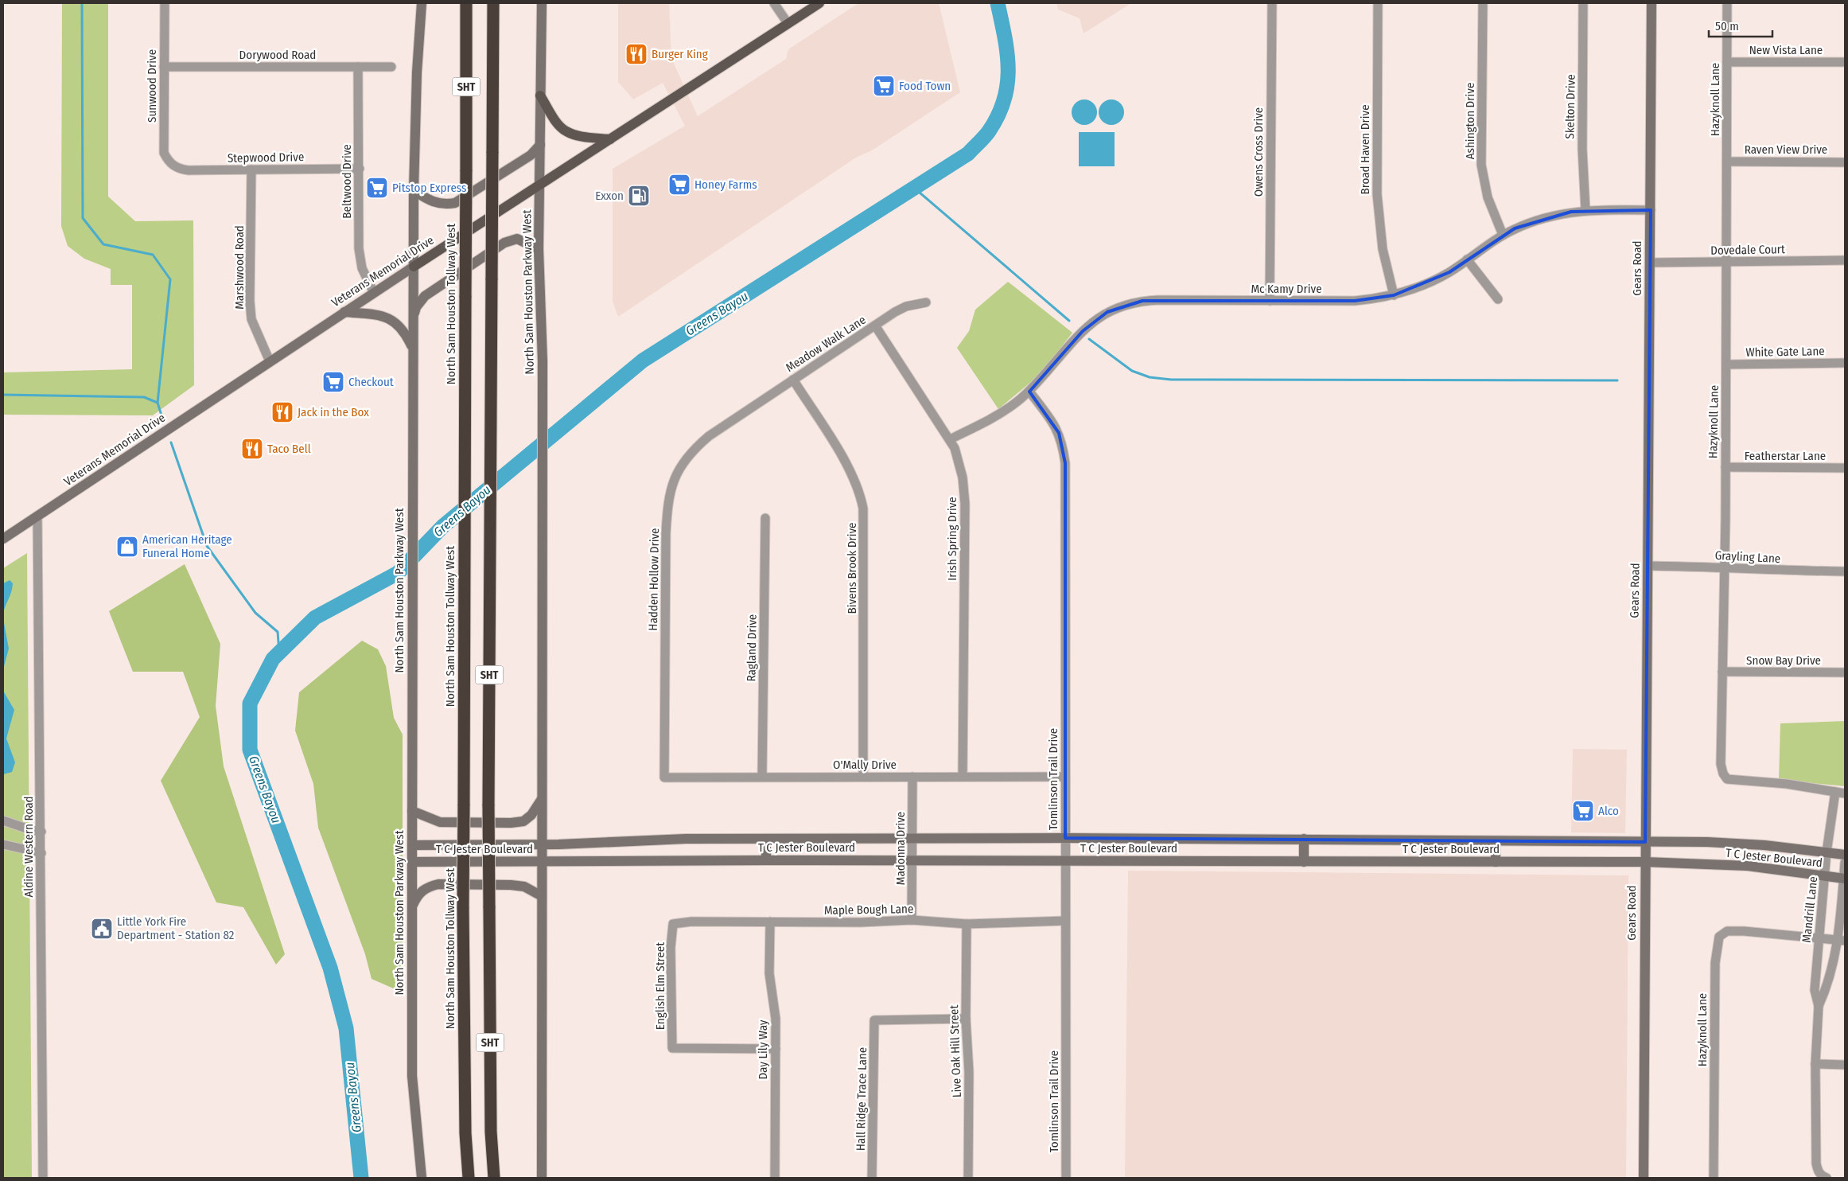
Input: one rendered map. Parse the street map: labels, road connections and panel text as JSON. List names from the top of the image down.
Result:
{
  "streets": {
    "highway": ["SHT", "North Sam Houston Tollway West"],
    "main road": [
      "Gears Road",
      "Veterans Memorial Drive",
      "North Sam Houston Parkway West",
      "T C Jester Boulevard"
    ],
    "street": [
      "New Vista Lane",
      "Dorywood Road",
      "Sunwood Drive",
      "Hazyknoll Lane",
      "Skelton Drive",
      "Ashington Drive",
      "Broad Haven Drive",
      "Raven View Drive",
      "Owens Cross Drive",
      "Stepwood Drive",
      "Beltwood Drive",
      "Dovedale Court",
      "Marshwood Road",
      "Mc Kamy Drive",
      "Meadow Walk Lane",
      "White Gate Lane",
      "Featherstar Lane",
      "Irish Spring Drive",
      "Grayling Lane",
      "Bivens Brook Drive",
      "Hadden Hollow Drive",
      "Ragland Drive",
      "Snow Bay Drive",
      "O'Mally Drive",
      "Tomlinson Trail Drive",
      "Aldine Western Road",
      "Madonna Drive",
      "Maple Bough Lane",
      "Mandrill Lane",
      "English Elm Street",
      "Day Lily Way",
      "Live Oak Hill Street",
      "Hall Ridge Trace Lane"
    ]
  },
  "crossings": [
    ["New Vista Lane", "Hazyknoll Lane"],
    ["Dorywood Road", "Sunwood Drive"],
    ["Dorywood Road", "Beltwood Drive"],
    ["Sunwood Drive", "Stepwood Drive"],
    ["Hazyknoll Lane", "Raven View Drive"],
    ["Hazyknoll Lane", "Dovedale Court"],
    ["Hazyknoll Lane", "White Gate Lane"],
    ["Hazyknoll Lane", "Featherstar Lane"],
    ["Hazyknoll Lane", "Grayling Lane"],
    ["Hazyknoll Lane", "Snow Bay Drive"],
    ["Hazyknoll Lane", "Mandrill Lane"],
    ["Skelton Drive", "Mc Kamy Drive"],
    ["Ashington Drive", "Mc Kamy Drive"],
    ["Broad Haven Drive", "Mc Kamy Drive"],
    ["Owens Cross Drive", "Mc Kamy Drive"],
    ["Stepwood Drive", "Beltwood Drive"],
    ["Stepwood Drive", "Marshwood Road"],
    ["Beltwood Drive", "Veterans Memorial Drive"],
    ["Dovedale Court", "Gears Road"],
    ["Marshwood Road", "Veterans Memorial Drive"],
    ["Gears Road", "Mc Kamy Drive"],
    ["Gears Road", "Grayling Lane"],
    ["Gears Road", "T C Jester Boulevard"],
    ["Veterans Memorial Drive", "North Sam Houston Parkway West"],
    ["Veterans Memorial Drive", "Aldine Western Road"],
    ["Mc Kamy Drive", "Irish Spring Drive"],
    ["Mc Kamy Drive", "Tomlinson Trail Drive"],
    ["North Sam Houston Parkway West", "T C Jester Boulevard"],
    ["Meadow Walk Lane", "Irish Spring Drive"],
    ["Meadow Walk Lane", "Bivens Brook Drive"],
    ["Meadow Walk Lane", "Hadden Hollow Drive"],
    ["Irish Spring Drive", "O'Mally Drive"],
    ["Bivens Brook Drive", "O'Mally Drive"],
    ["Hadden Hollow Drive", "O'Mally Drive"],
    ["Ragland Drive", "O'Mally Drive"],
    ["O'Mally Drive", "Tomlinson Trail Drive"],
    ["O'Mally Drive", "Madonna Drive"],
    ["Tomlinson Trail Drive", "T C Jester Boulevard"],
    ["Tomlinson Trail Drive", "Maple Bough Lane"],
    ["T C Jester Boulevard", "Madonna Drive"],
    ["T C Jester Boulevard", "Mandrill Lane"],
    ["Madonna Drive", "Maple Bough Lane"],
    ["Maple Bough Lane", "English Elm Street"],
    ["Maple Bough Lane", "Day Lily Way"],
    ["Maple Bough Lane", "Live Oak Hill Street"],
    ["English Elm Street", "Day Lily Way"],
    ["Live Oak Hill Street", "Hall Ridge Trace Lane"]
  ],
  "water": ["Greens Bayou"],
  "places": {
    "restaurant": ["Burger King", "Jack in the Box", "Taco Bell"],
    "supermarket": [
      "Food Town",
      "Honey Farms",
      "Pitstop Express",
      "Checkout",
      "Alco"
    ],
    "fuel station": ["Exxon"],
    "shop": ["American Heritage Funeral Home"],
    "public building": ["Little York Fire Department - Station 82"]
  },
  "scale_bar": "50 m"
}
